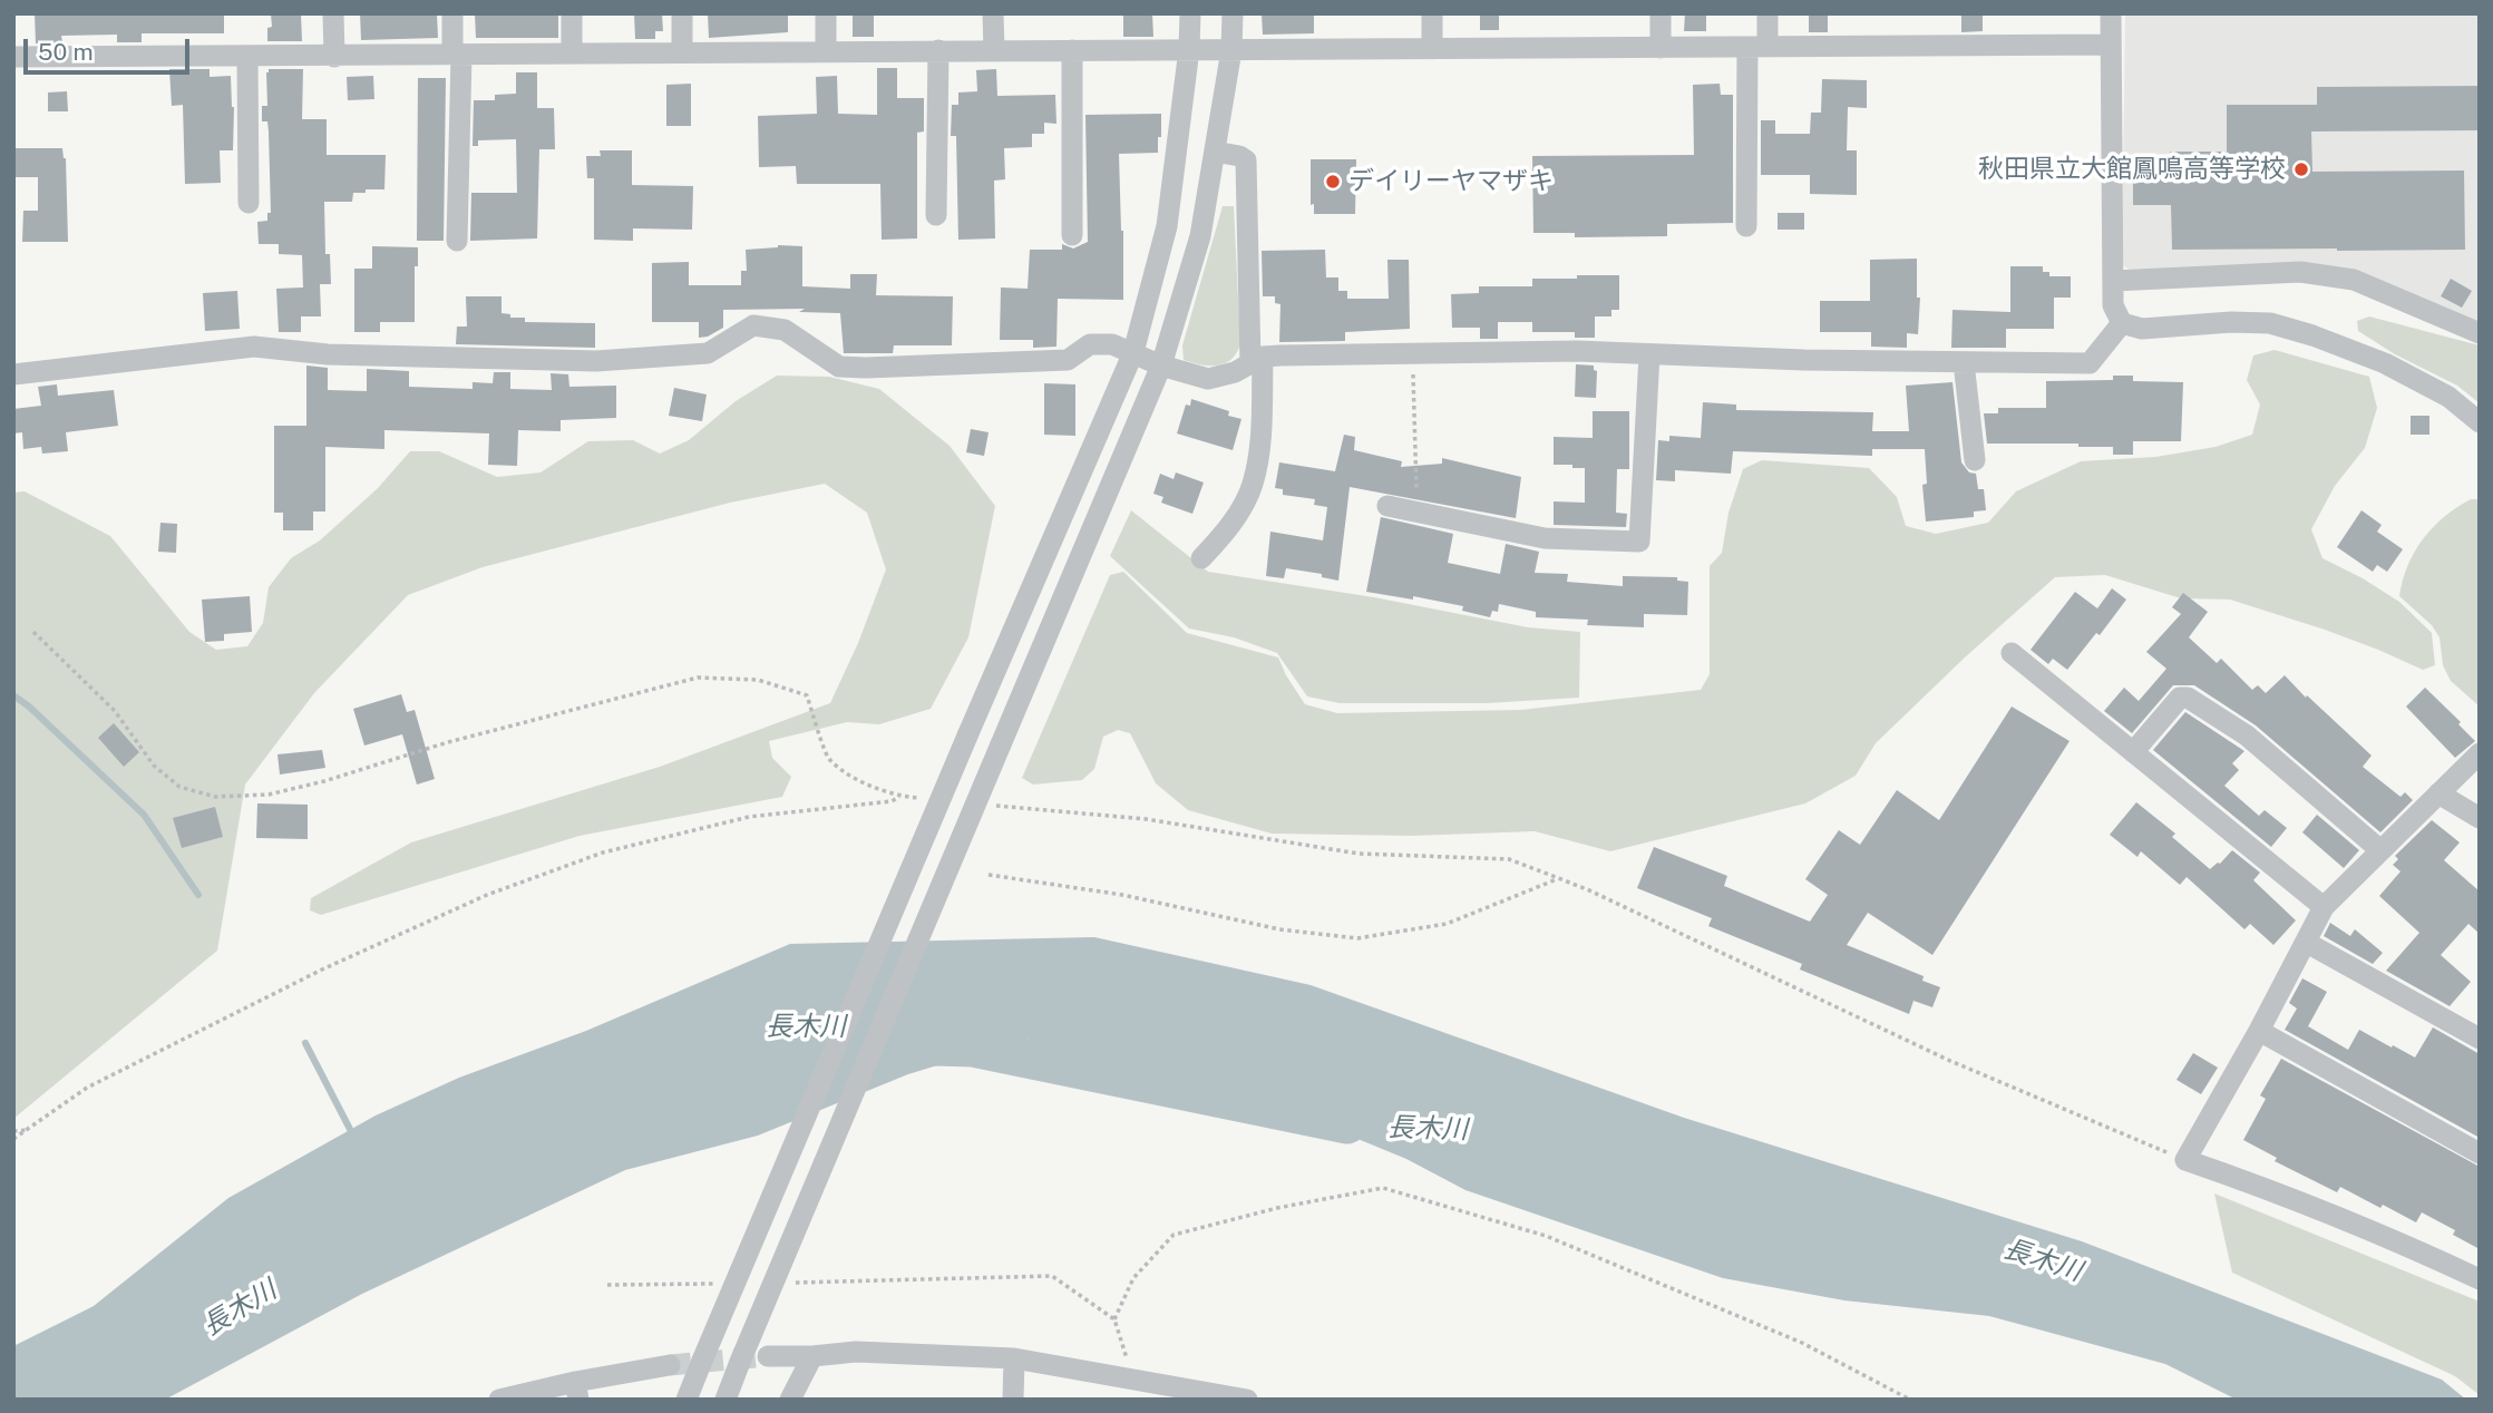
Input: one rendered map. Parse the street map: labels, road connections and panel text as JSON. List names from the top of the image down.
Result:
{
  "water": ["長木川"],
  "places": ["秋田県立大館鳳鳴高等学校", "デイリーヤマザキ"],
  "scale_bar": "50 m"
}
